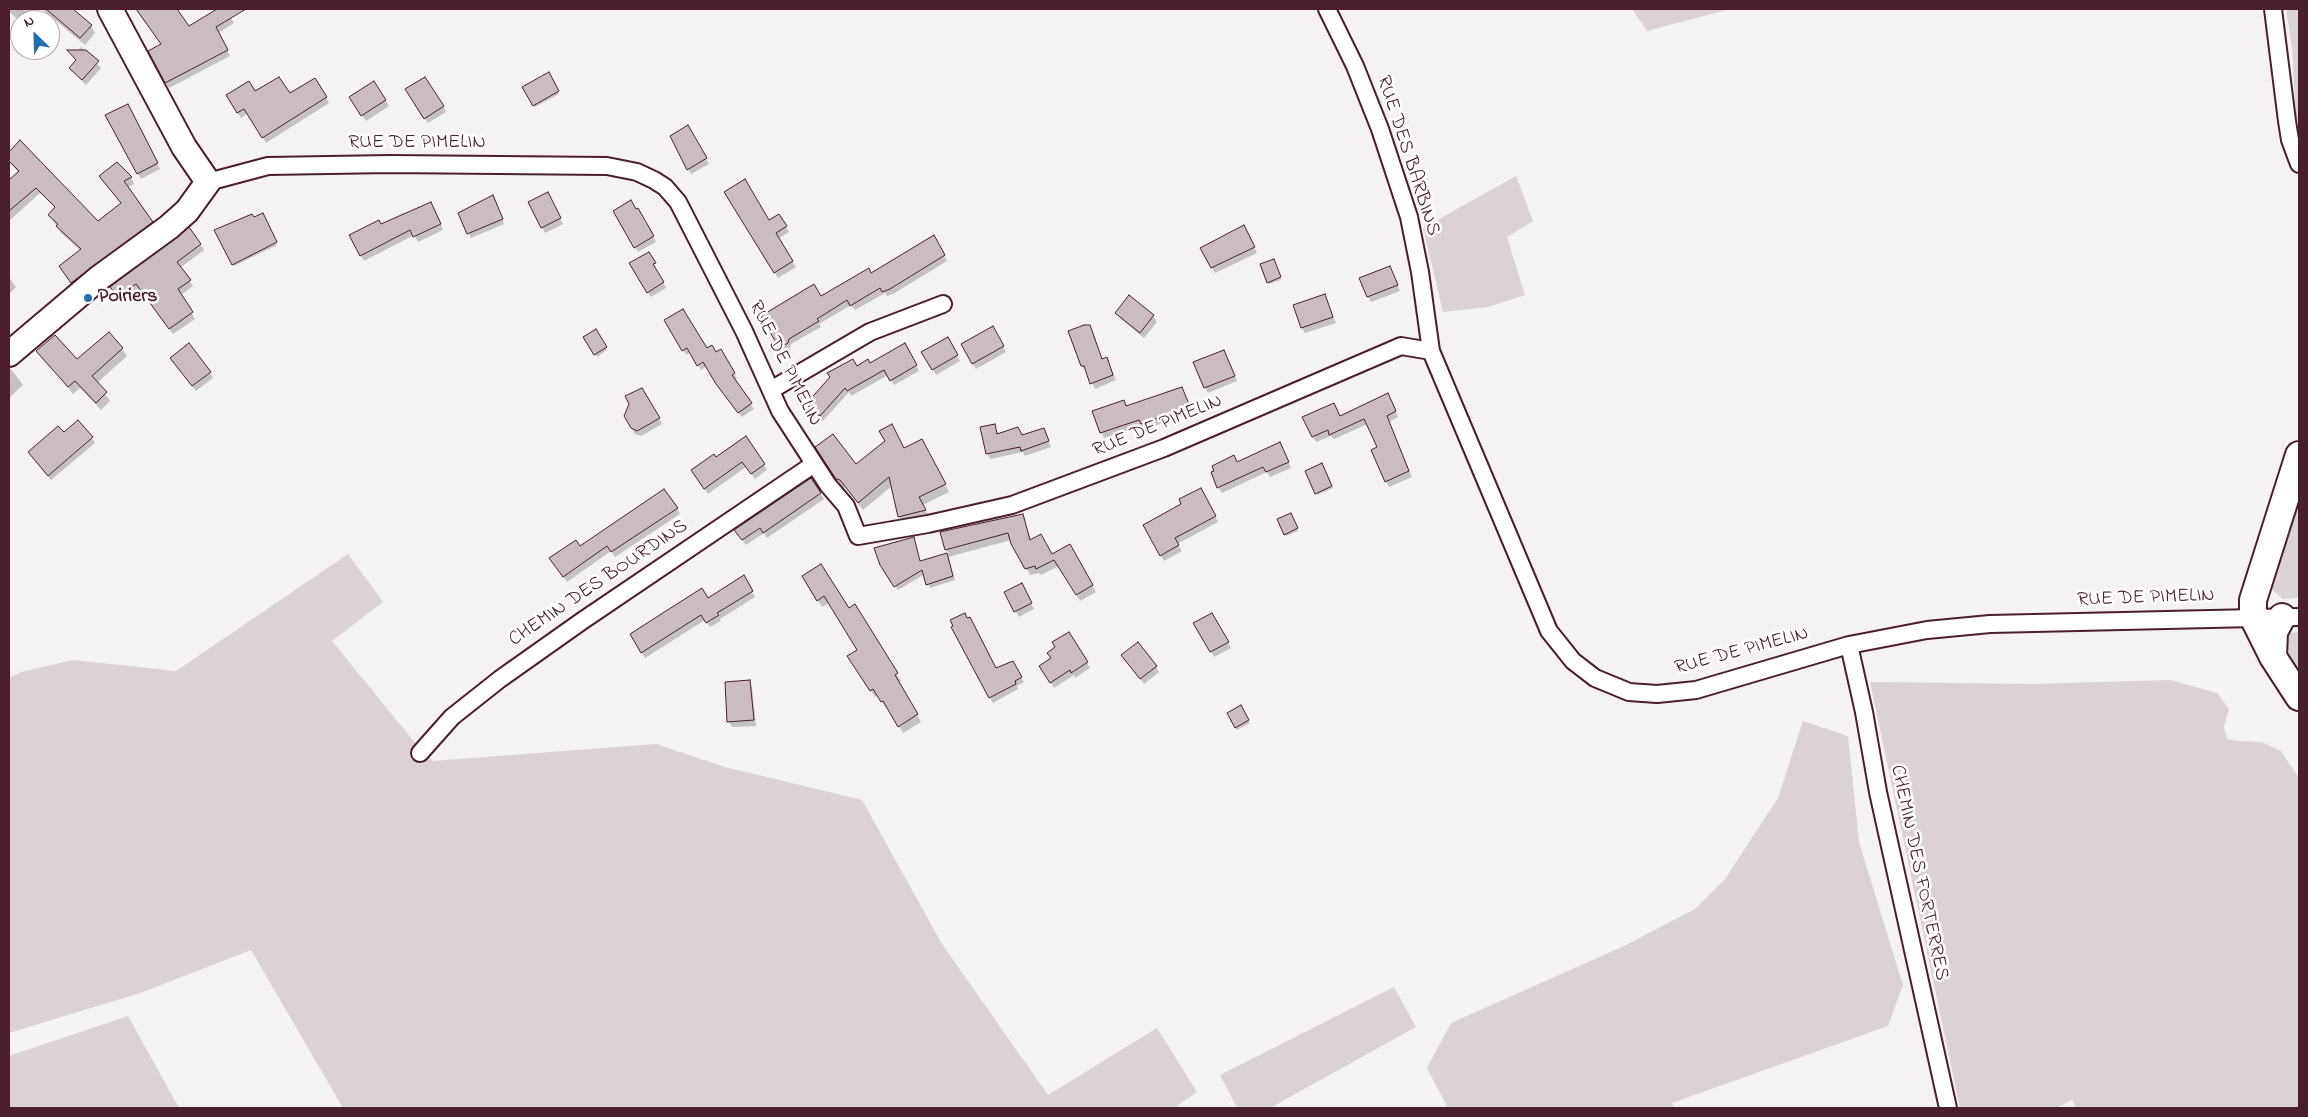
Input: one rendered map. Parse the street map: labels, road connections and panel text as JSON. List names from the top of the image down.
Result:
{
  "streets": {
    "street": [
      "RUE DE PIMELIN",
      "RUE DES BARBINS",
      "CHEMIN DES BOURDINS",
      "CHEMIN DES FORTERRES"
    ]
  },
  "crossings": [
    ["RUE DE PIMELIN", "RUE DES BARBINS"],
    ["RUE DE PIMELIN", "CHEMIN DES BOURDINS"],
    ["RUE DE PIMELIN", "CHEMIN DES FORTERRES"]
  ],
  "places": ["Poiriers"],
  "north": "top left"
}
